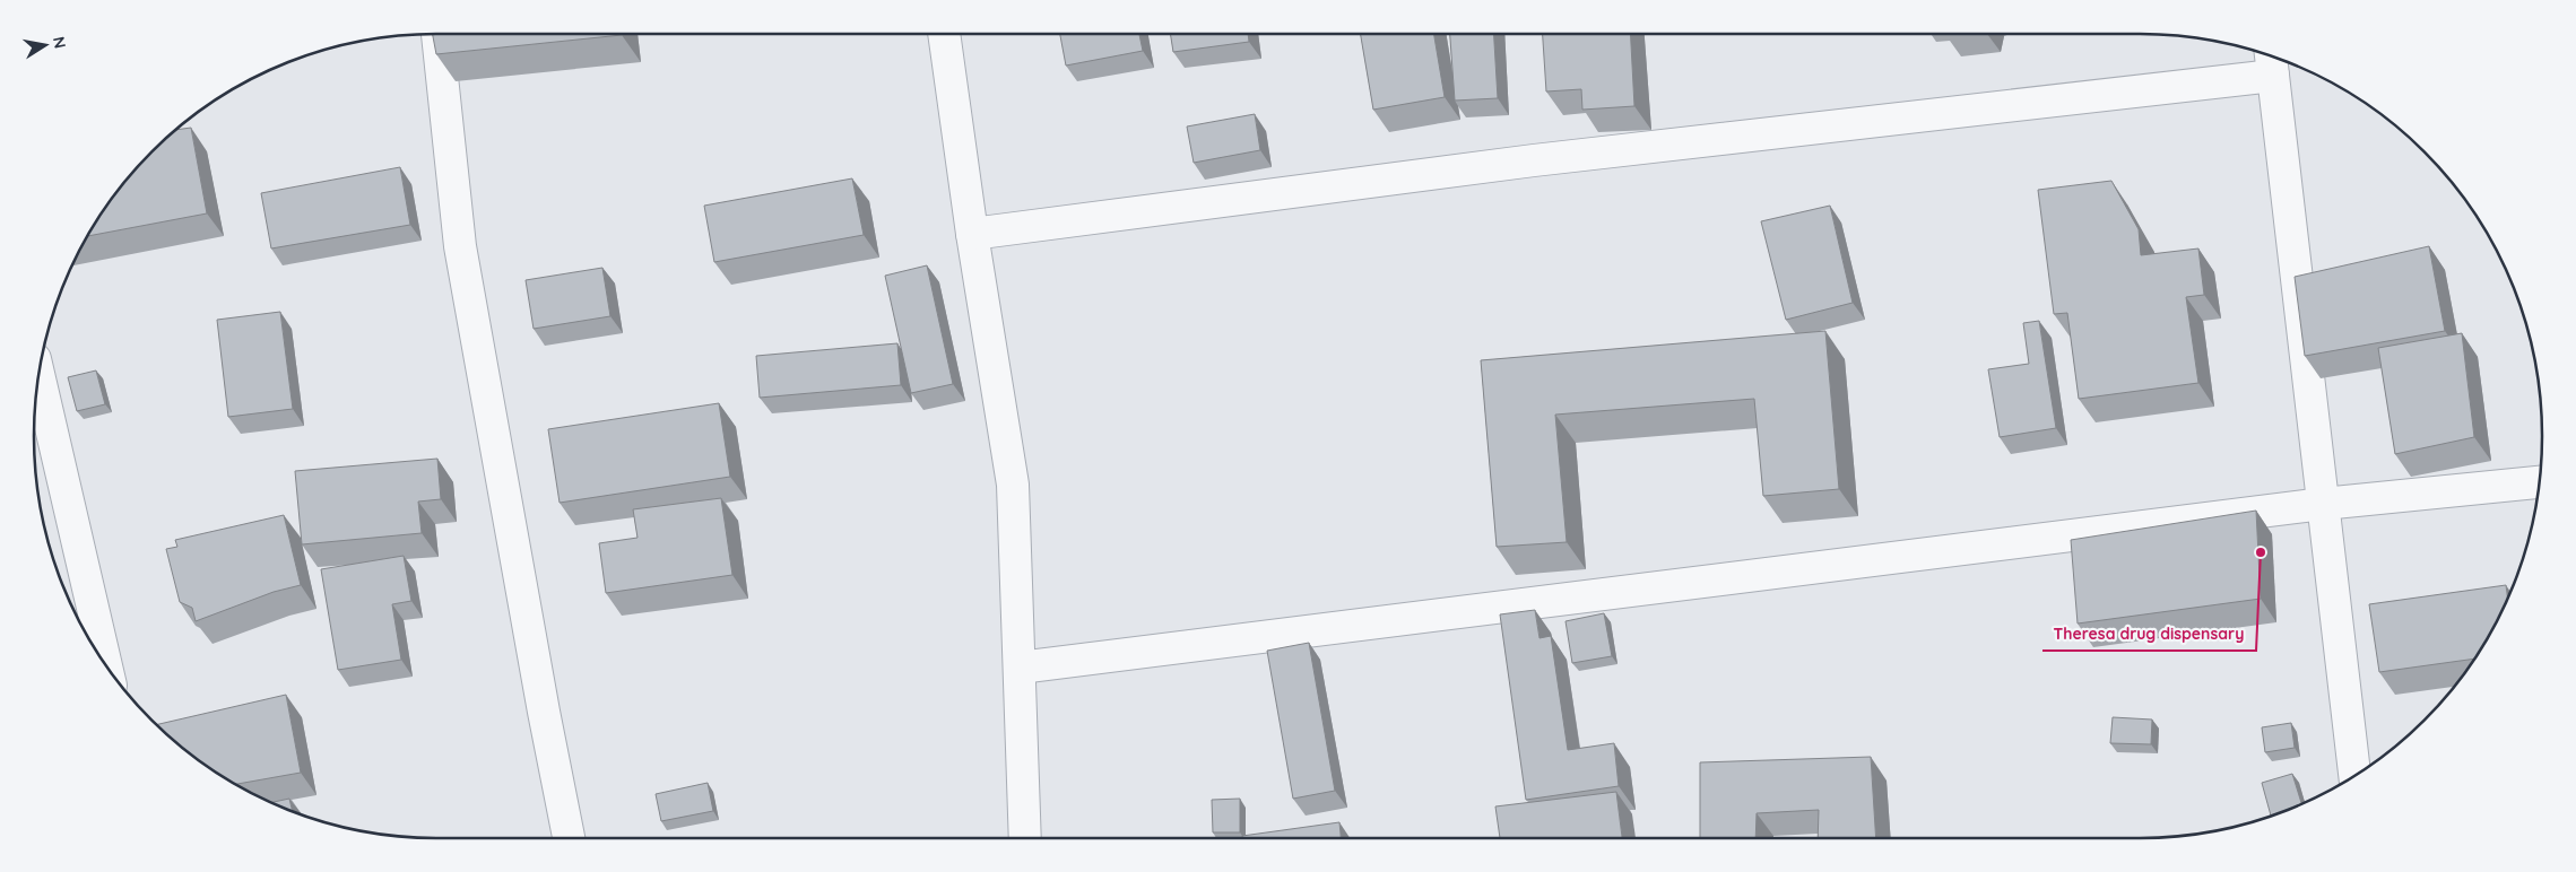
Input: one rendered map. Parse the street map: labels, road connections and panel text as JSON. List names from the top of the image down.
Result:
{
  "places": ["Theresa drug dispensary"],
  "north": "right"
}
